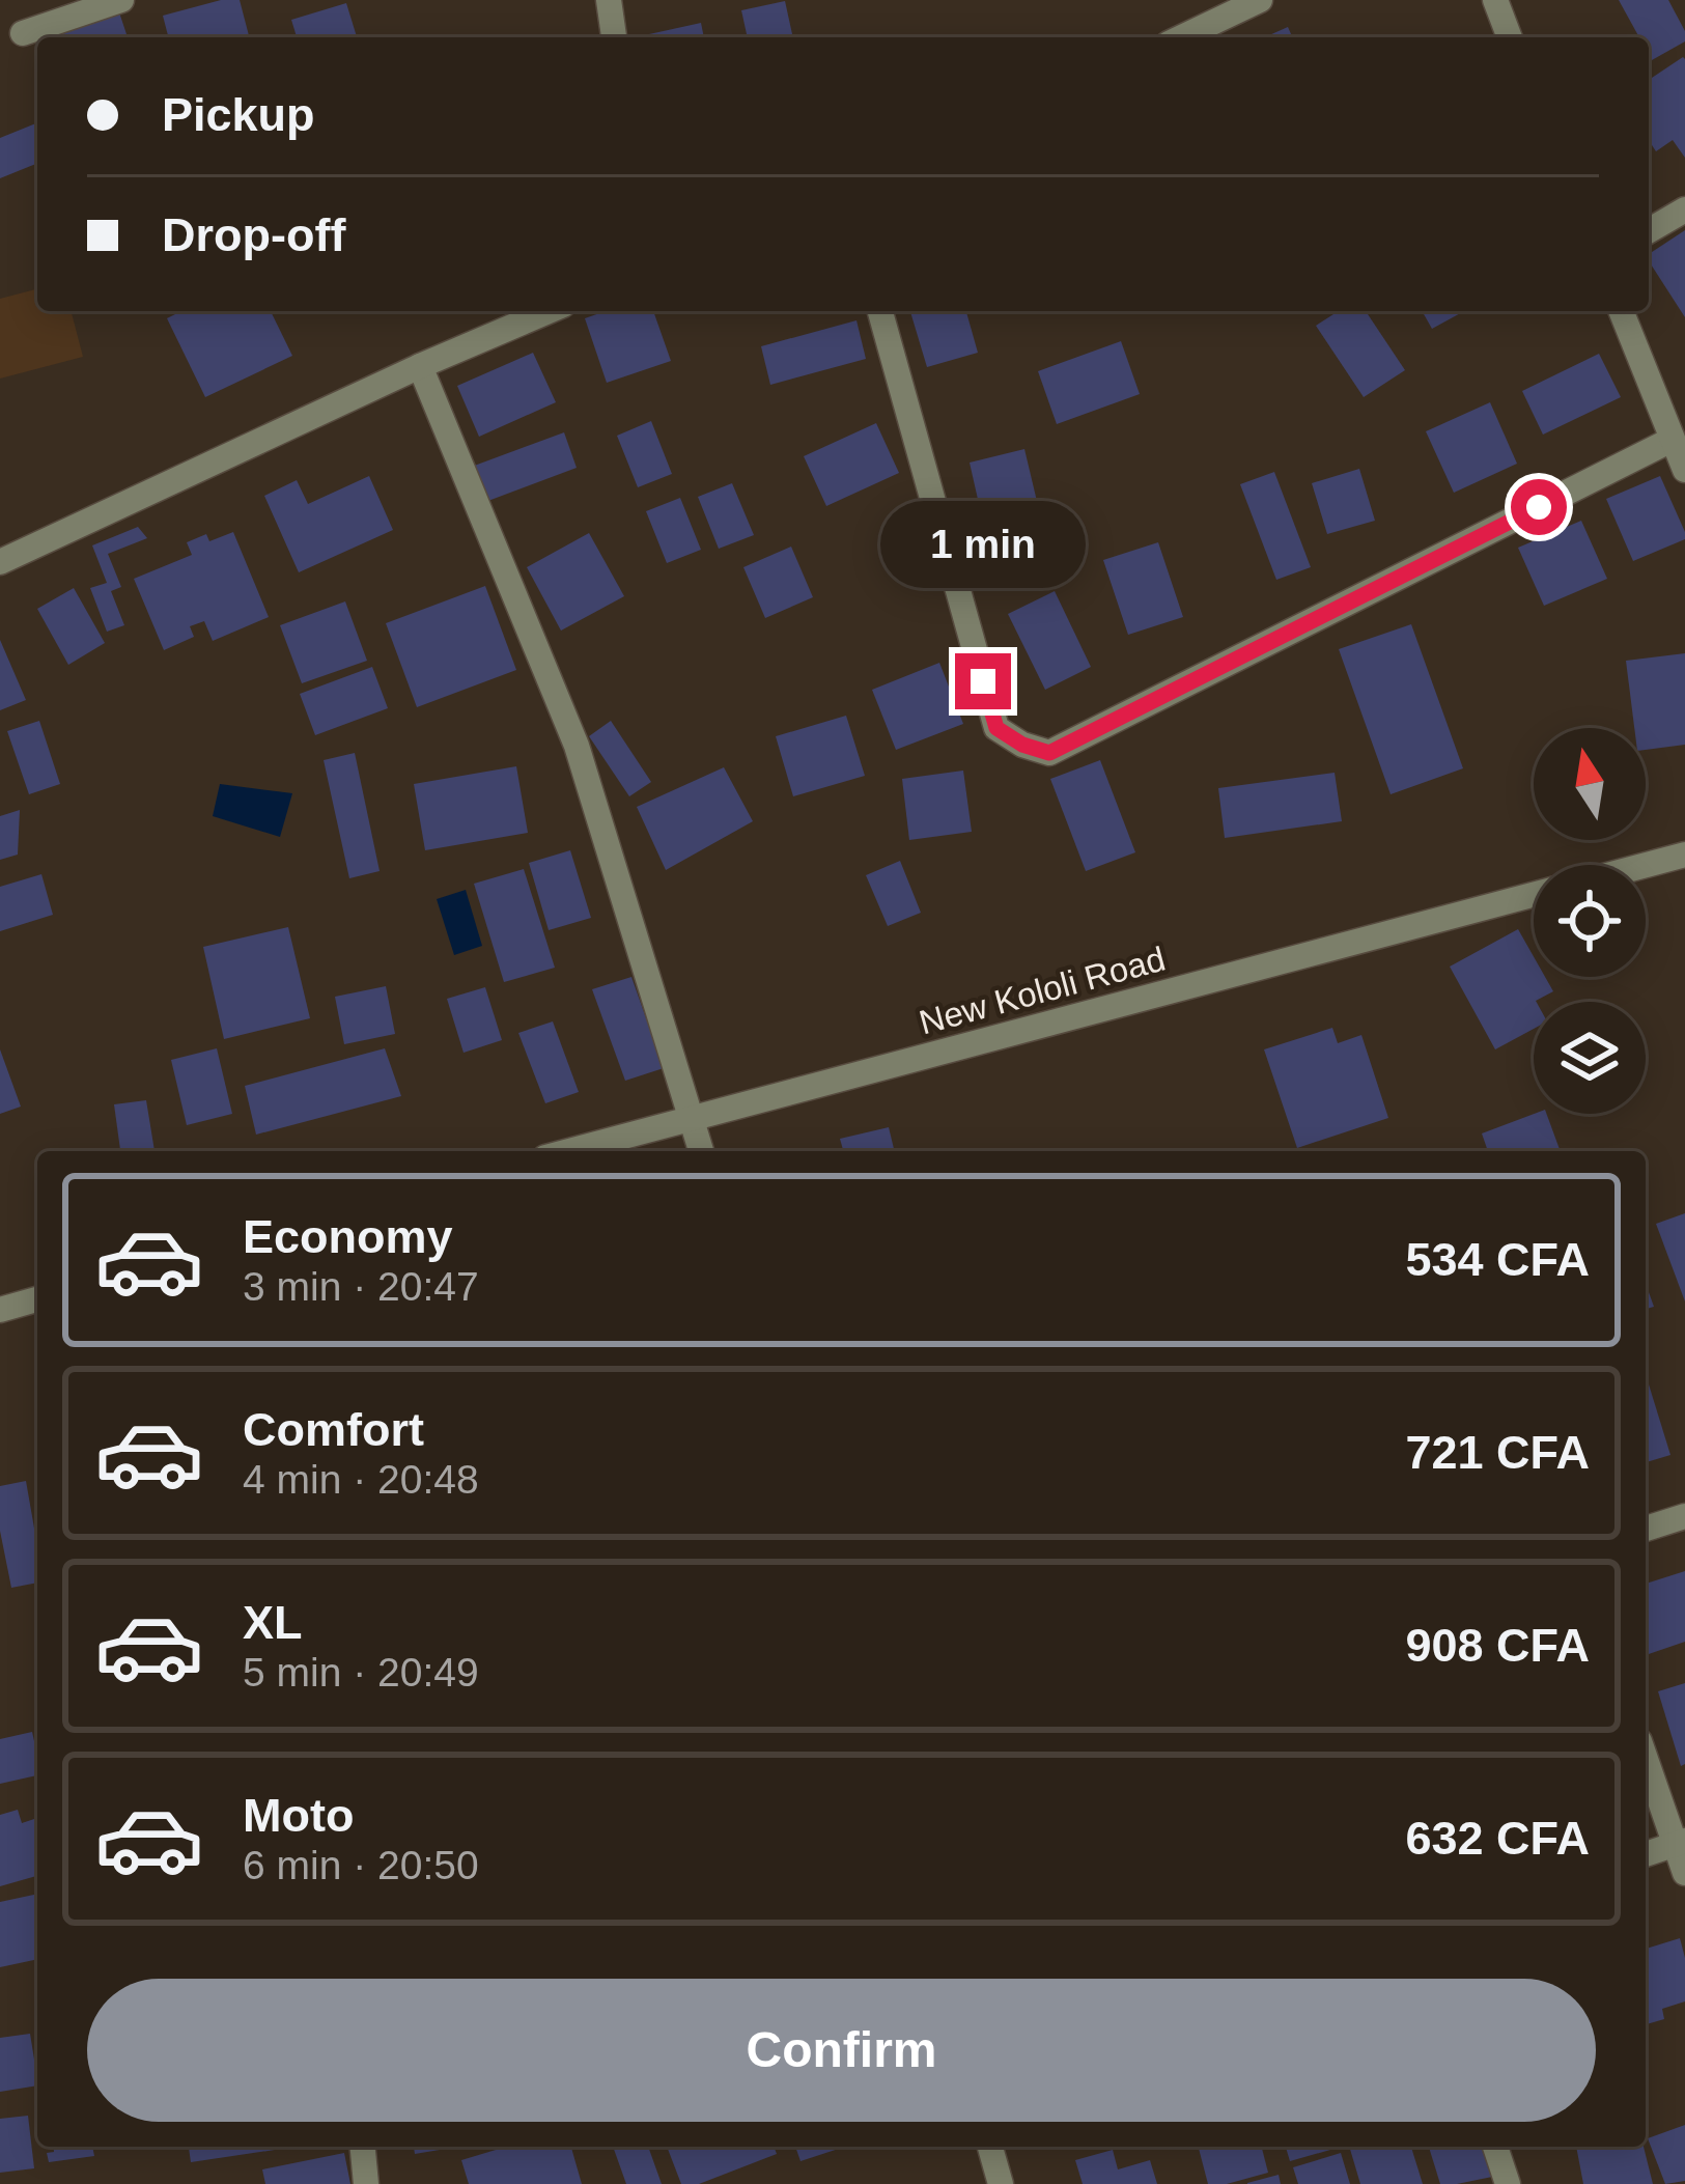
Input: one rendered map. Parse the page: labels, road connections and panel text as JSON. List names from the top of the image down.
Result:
{
  "streets": {
    "street": ["New Kololi Road"]
  },
  "north": "top",
  "page": {
    "banner": ["Pickup", "Drop-off"],
    "bubble": "1 min",
    "list": [
      {
        "name": "Economy",
        "note": "3 min · 20:47",
        "value": "534 CFA"
      },
      {
        "name": "Comfort",
        "note": "4 min · 20:48",
        "value": "721 CFA"
      },
      {
        "name": "XL",
        "note": "5 min · 20:49",
        "value": "908 CFA"
      },
      {
        "name": "Moto",
        "note": "6 min · 20:50",
        "value": "632 CFA"
      }
    ],
    "buttons": "Confirm"
  }
}
